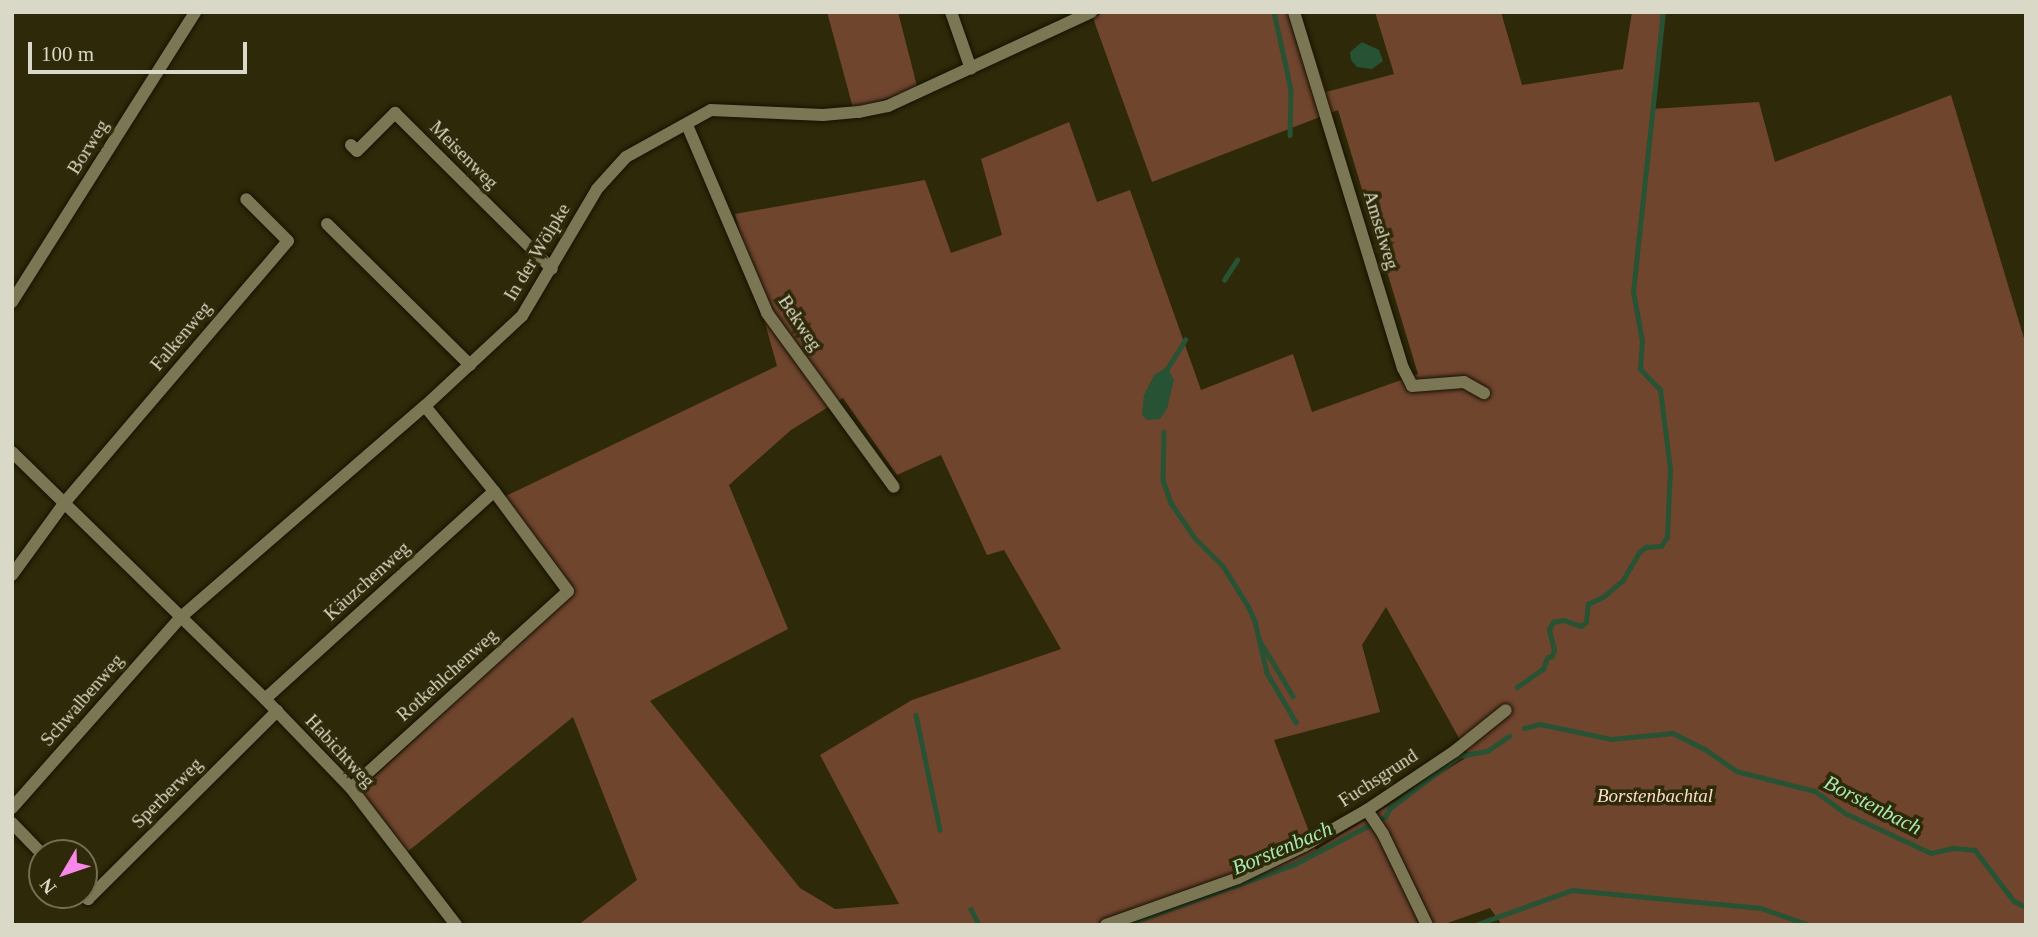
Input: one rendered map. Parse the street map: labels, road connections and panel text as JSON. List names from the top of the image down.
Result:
{
  "streets": {
    "street": [
      "Borweg",
      "Meisenweg",
      "Amselweg",
      "In der Wölpke",
      "Bekweg",
      "Falkenweg",
      "Käuzchenweg",
      "Rotkehlchenweg",
      "Schwalbenweg",
      "Habichtweg",
      "Fuchsgrund",
      "Sperberweg"
    ]
  },
  "crossings": [
    ["Meisenweg", "In der Wölpke"],
    ["In der Wölpke", "Bekweg"],
    ["In der Wölpke", "Schwalbenweg"],
    ["In der Wölpke", "Habichtweg"],
    ["Käuzchenweg", "Rotkehlchenweg"],
    ["Käuzchenweg", "Habichtweg"],
    ["Rotkehlchenweg", "Habichtweg"],
    ["Schwalbenweg", "Habichtweg"],
    ["Habichtweg", "Sperberweg"]
  ],
  "water": ["Borstenbach"],
  "parks": ["Borstenbachtal"],
  "scale_bar": "100 m",
  "north": "bottom left"
}
